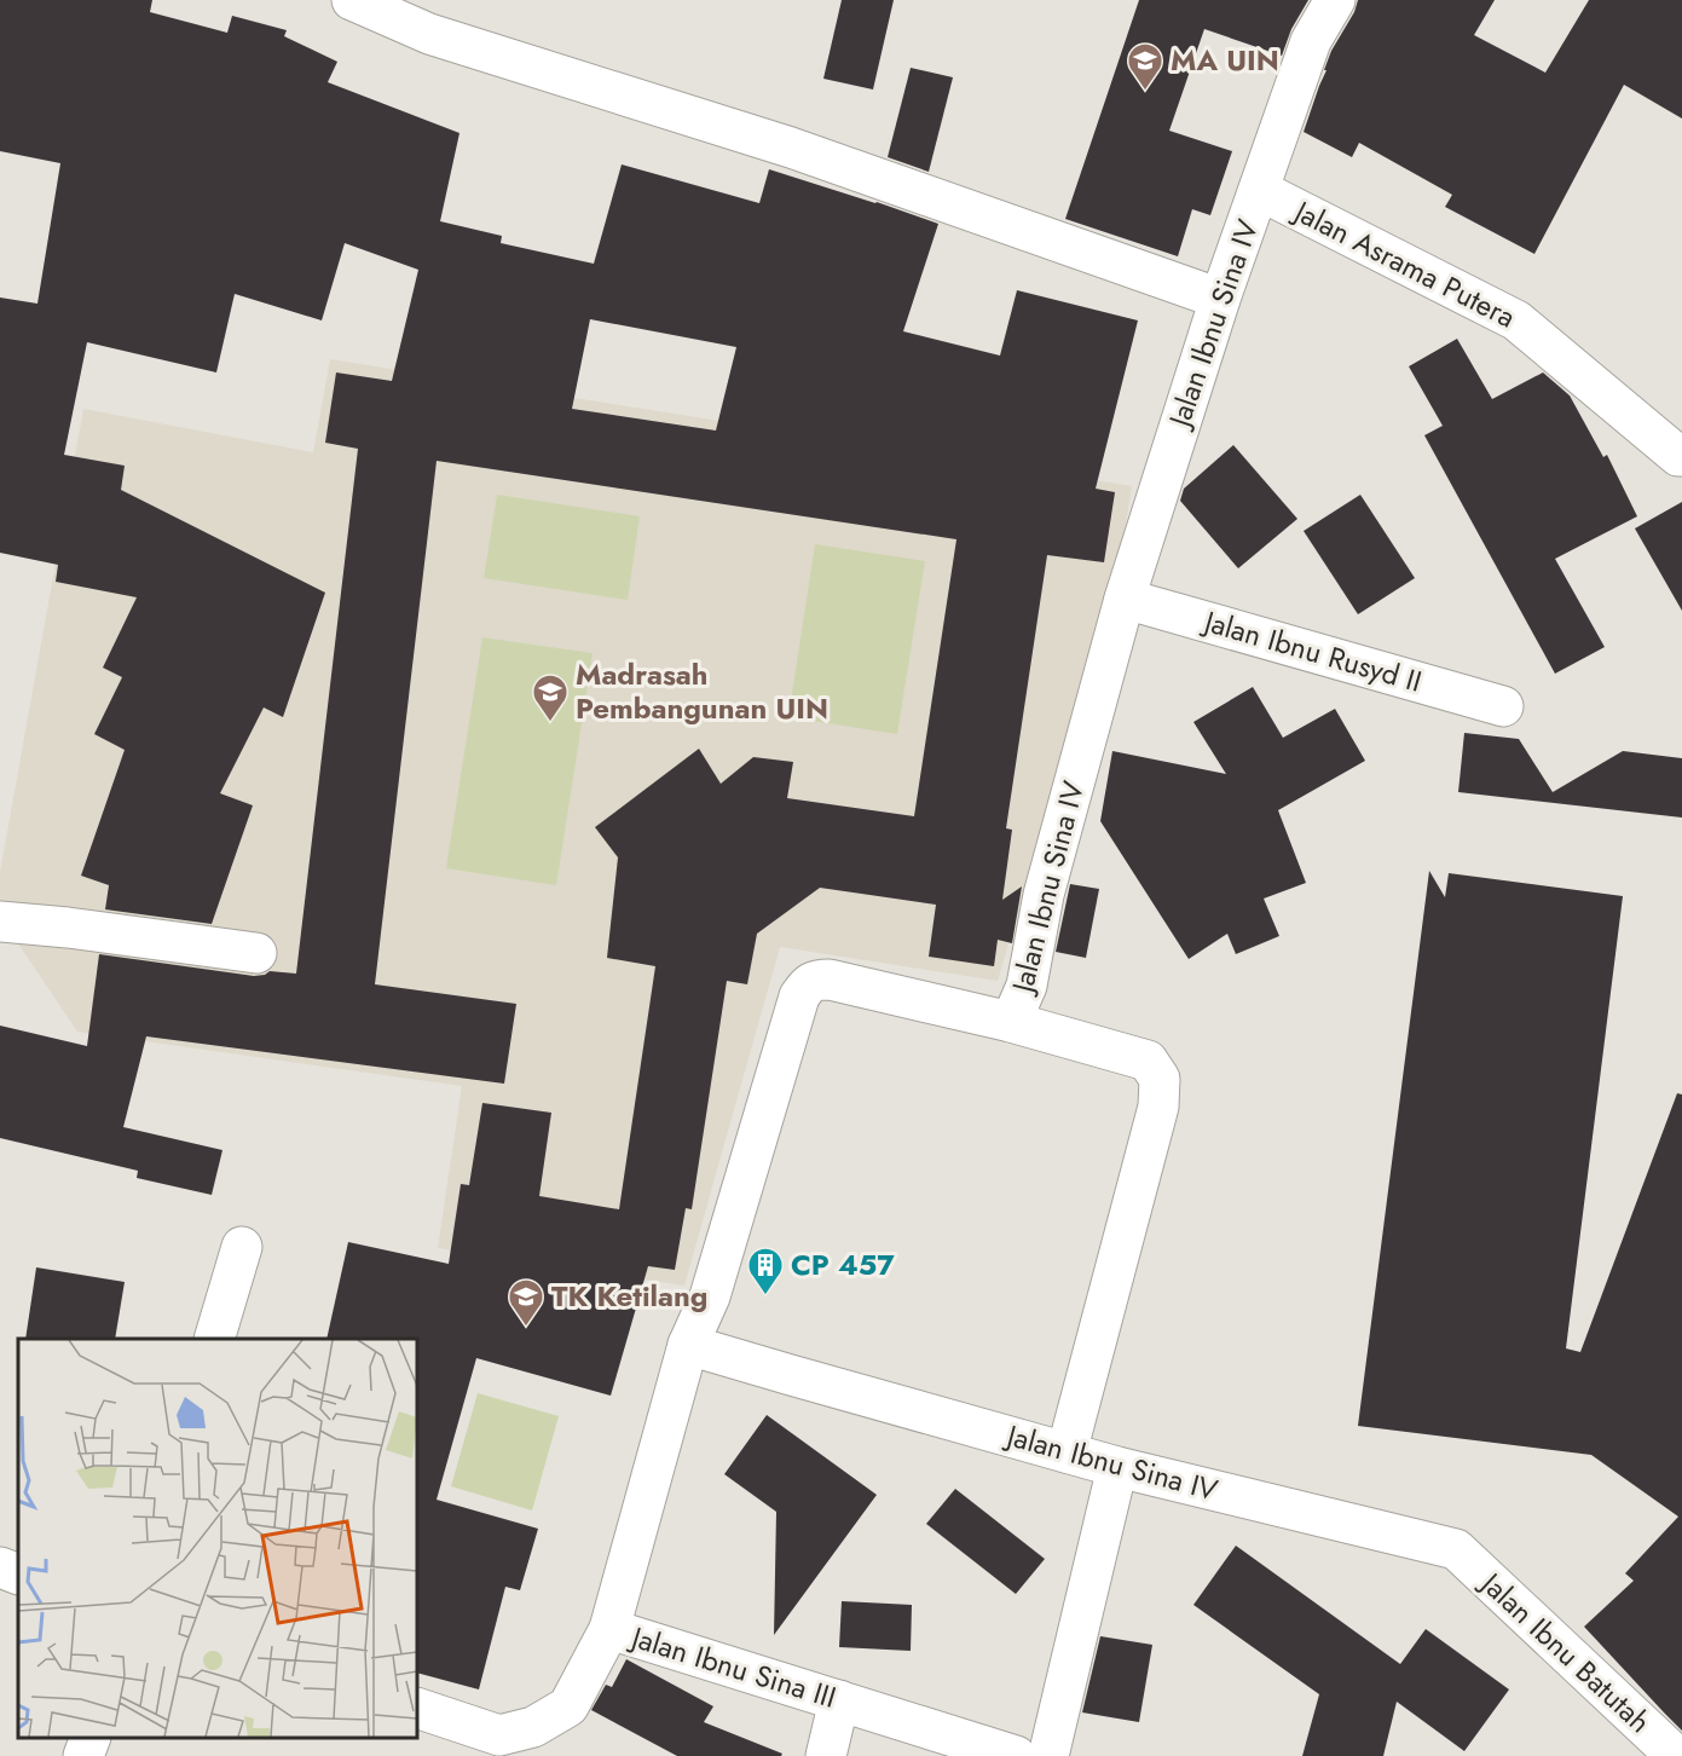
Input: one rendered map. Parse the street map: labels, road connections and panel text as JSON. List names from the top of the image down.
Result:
{
  "streets": {
    "street": [
      "Jalan Asrama Putera",
      "Jalan Ibnu Sina IV",
      "Jalan Ibnu Rusyd II",
      "Jalan Ibnu Batutah",
      "Jalan Ibnu Sina III"
    ]
  },
  "crossings": [
    ["Jalan Asrama Putera", "Jalan Ibnu Sina IV"],
    ["Jalan Ibnu Sina IV", "Jalan Ibnu Rusyd II"],
    ["Jalan Ibnu Sina IV", "Jalan Ibnu Batutah"],
    ["Jalan Ibnu Sina IV", "Jalan Ibnu Sina III"]
  ],
  "places": {
    "school or university": ["MA UIN", "Madrasah Pembangunan UIN", "TK Ketilang"],
    "building": ["CP 457"]
  }
}
